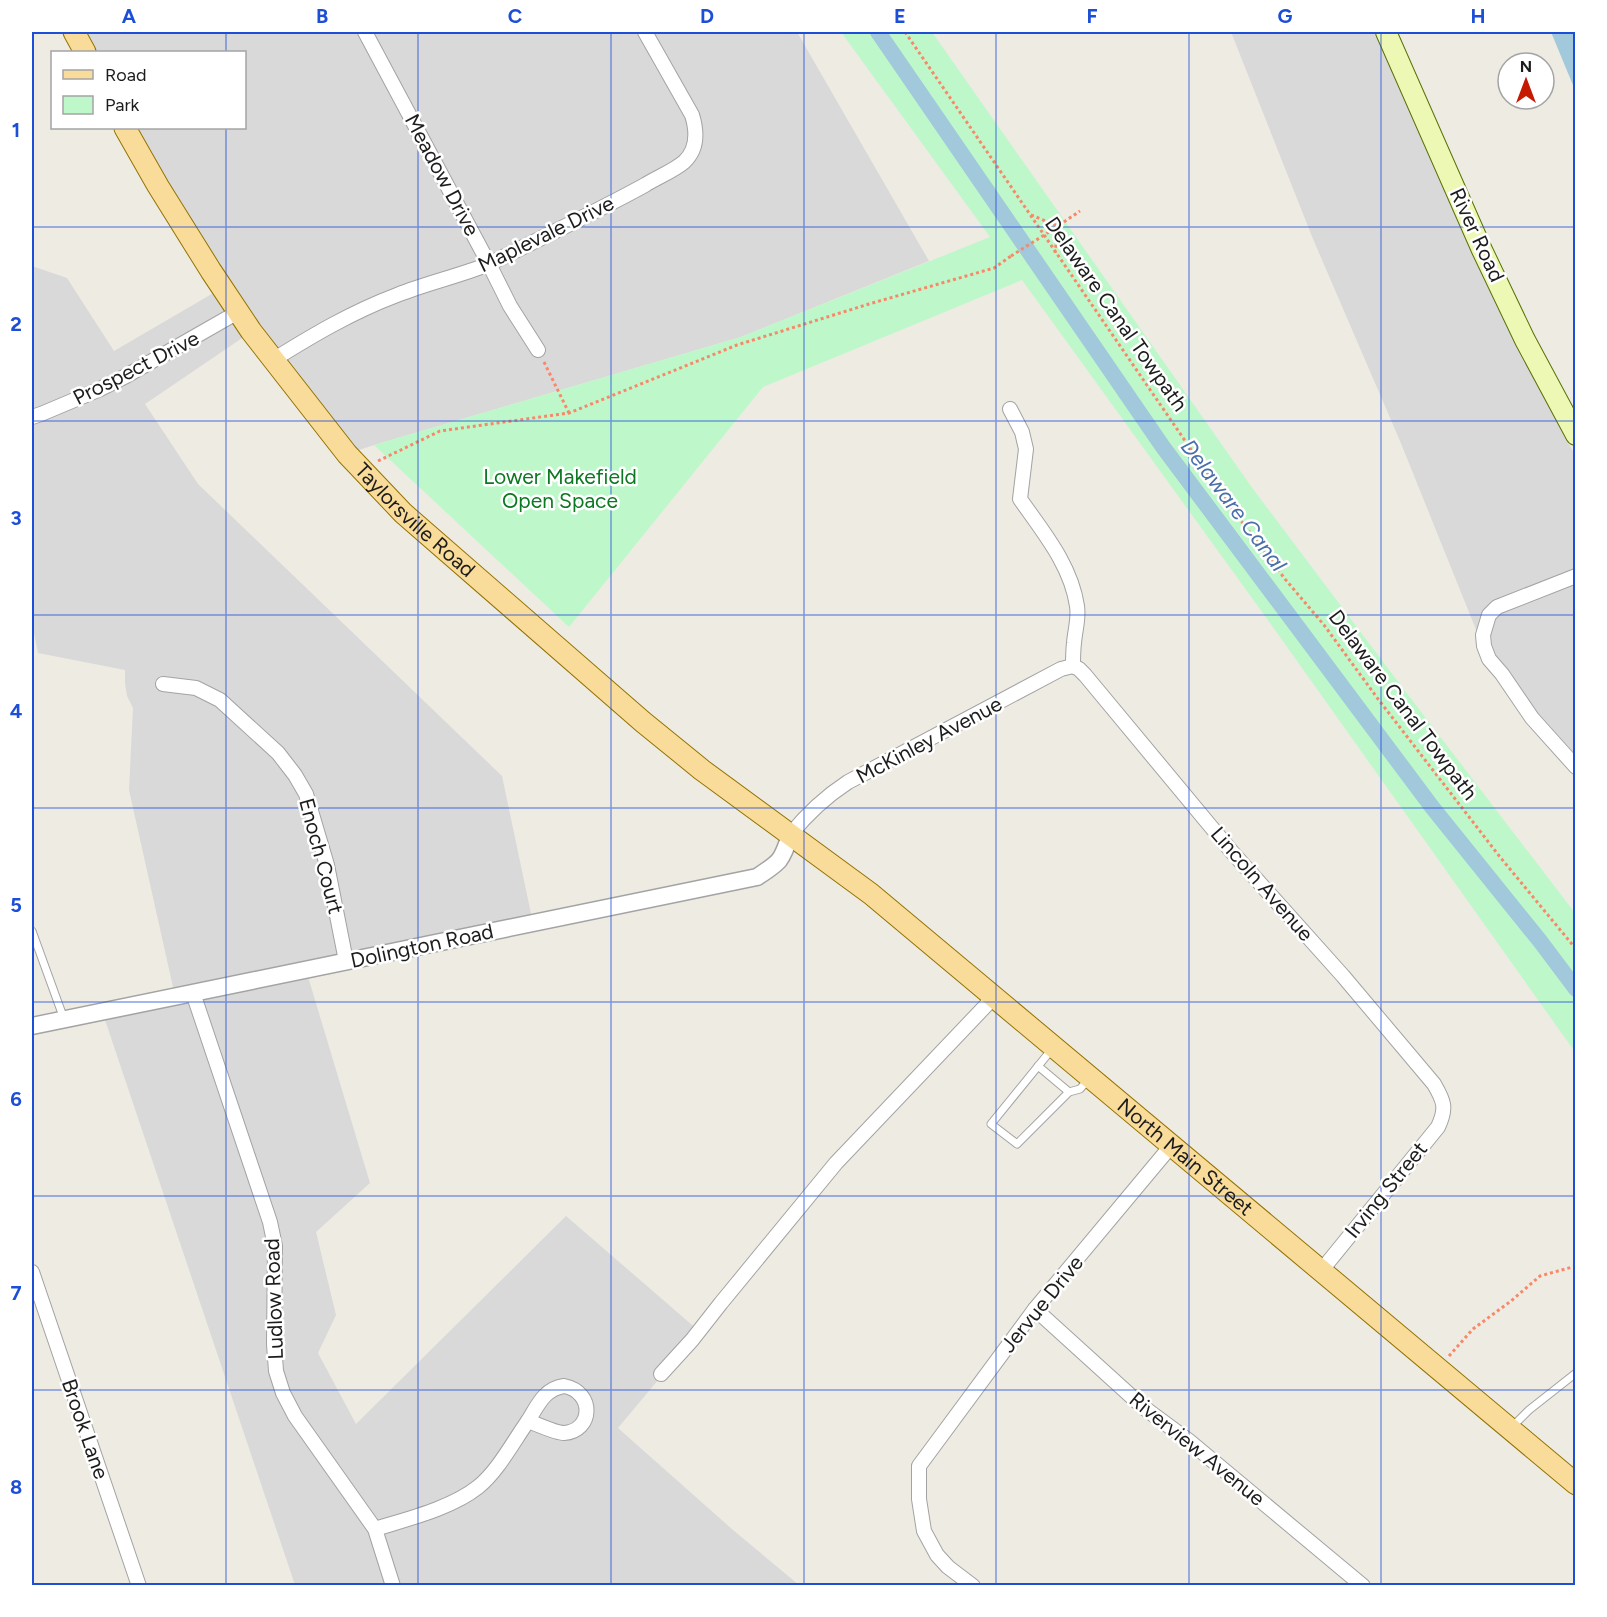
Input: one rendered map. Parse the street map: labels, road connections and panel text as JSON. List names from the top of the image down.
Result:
{
  "streets": {
    "main road": ["River Road", "Taylorsville Road", "North Main Street"],
    "street": [
      "Meadow Drive",
      "Maplevale Drive",
      "Prospect Drive",
      "McKinley Avenue",
      "Enoch Court",
      "Lincoln Avenue",
      "Dolington Road",
      "Irving Street",
      "Ludlow Road",
      "Jervue Drive",
      "Brook Lane",
      "Riverview Avenue"
    ],
    "path": ["Delaware Canal Towpath"]
  },
  "crossings": [
    ["Meadow Drive", "Maplevale Drive"],
    ["Maplevale Drive", "Taylorsville Road"],
    ["Prospect Drive", "Taylorsville Road"],
    ["Taylorsville Road", "McKinley Avenue"],
    ["Taylorsville Road", "Dolington Road"],
    ["Taylorsville Road", "North Main Street"],
    ["McKinley Avenue", "Lincoln Avenue"],
    ["McKinley Avenue", "Dolington Road"],
    ["McKinley Avenue", "North Main Street"],
    ["Enoch Court", "Dolington Road"],
    ["Lincoln Avenue", "Irving Street"],
    ["Dolington Road", "North Main Street"],
    ["Dolington Road", "Ludlow Road"],
    ["North Main Street", "Irving Street"],
    ["North Main Street", "Jervue Drive"],
    ["Jervue Drive", "Riverview Avenue"]
  ],
  "water": ["Delaware Canal"],
  "parks": ["Lower Makefield Open Space"],
  "legend": ["Road", "Park"],
  "north": "top",
  "grid": {
    "columns": [
      "A",
      "B",
      "C",
      "D",
      "E",
      "F",
      "G",
      "H"
    ],
    "rows": [
      "1",
      "2",
      "3",
      "4",
      "5",
      "6",
      "7",
      "8"
    ]
  }
}
